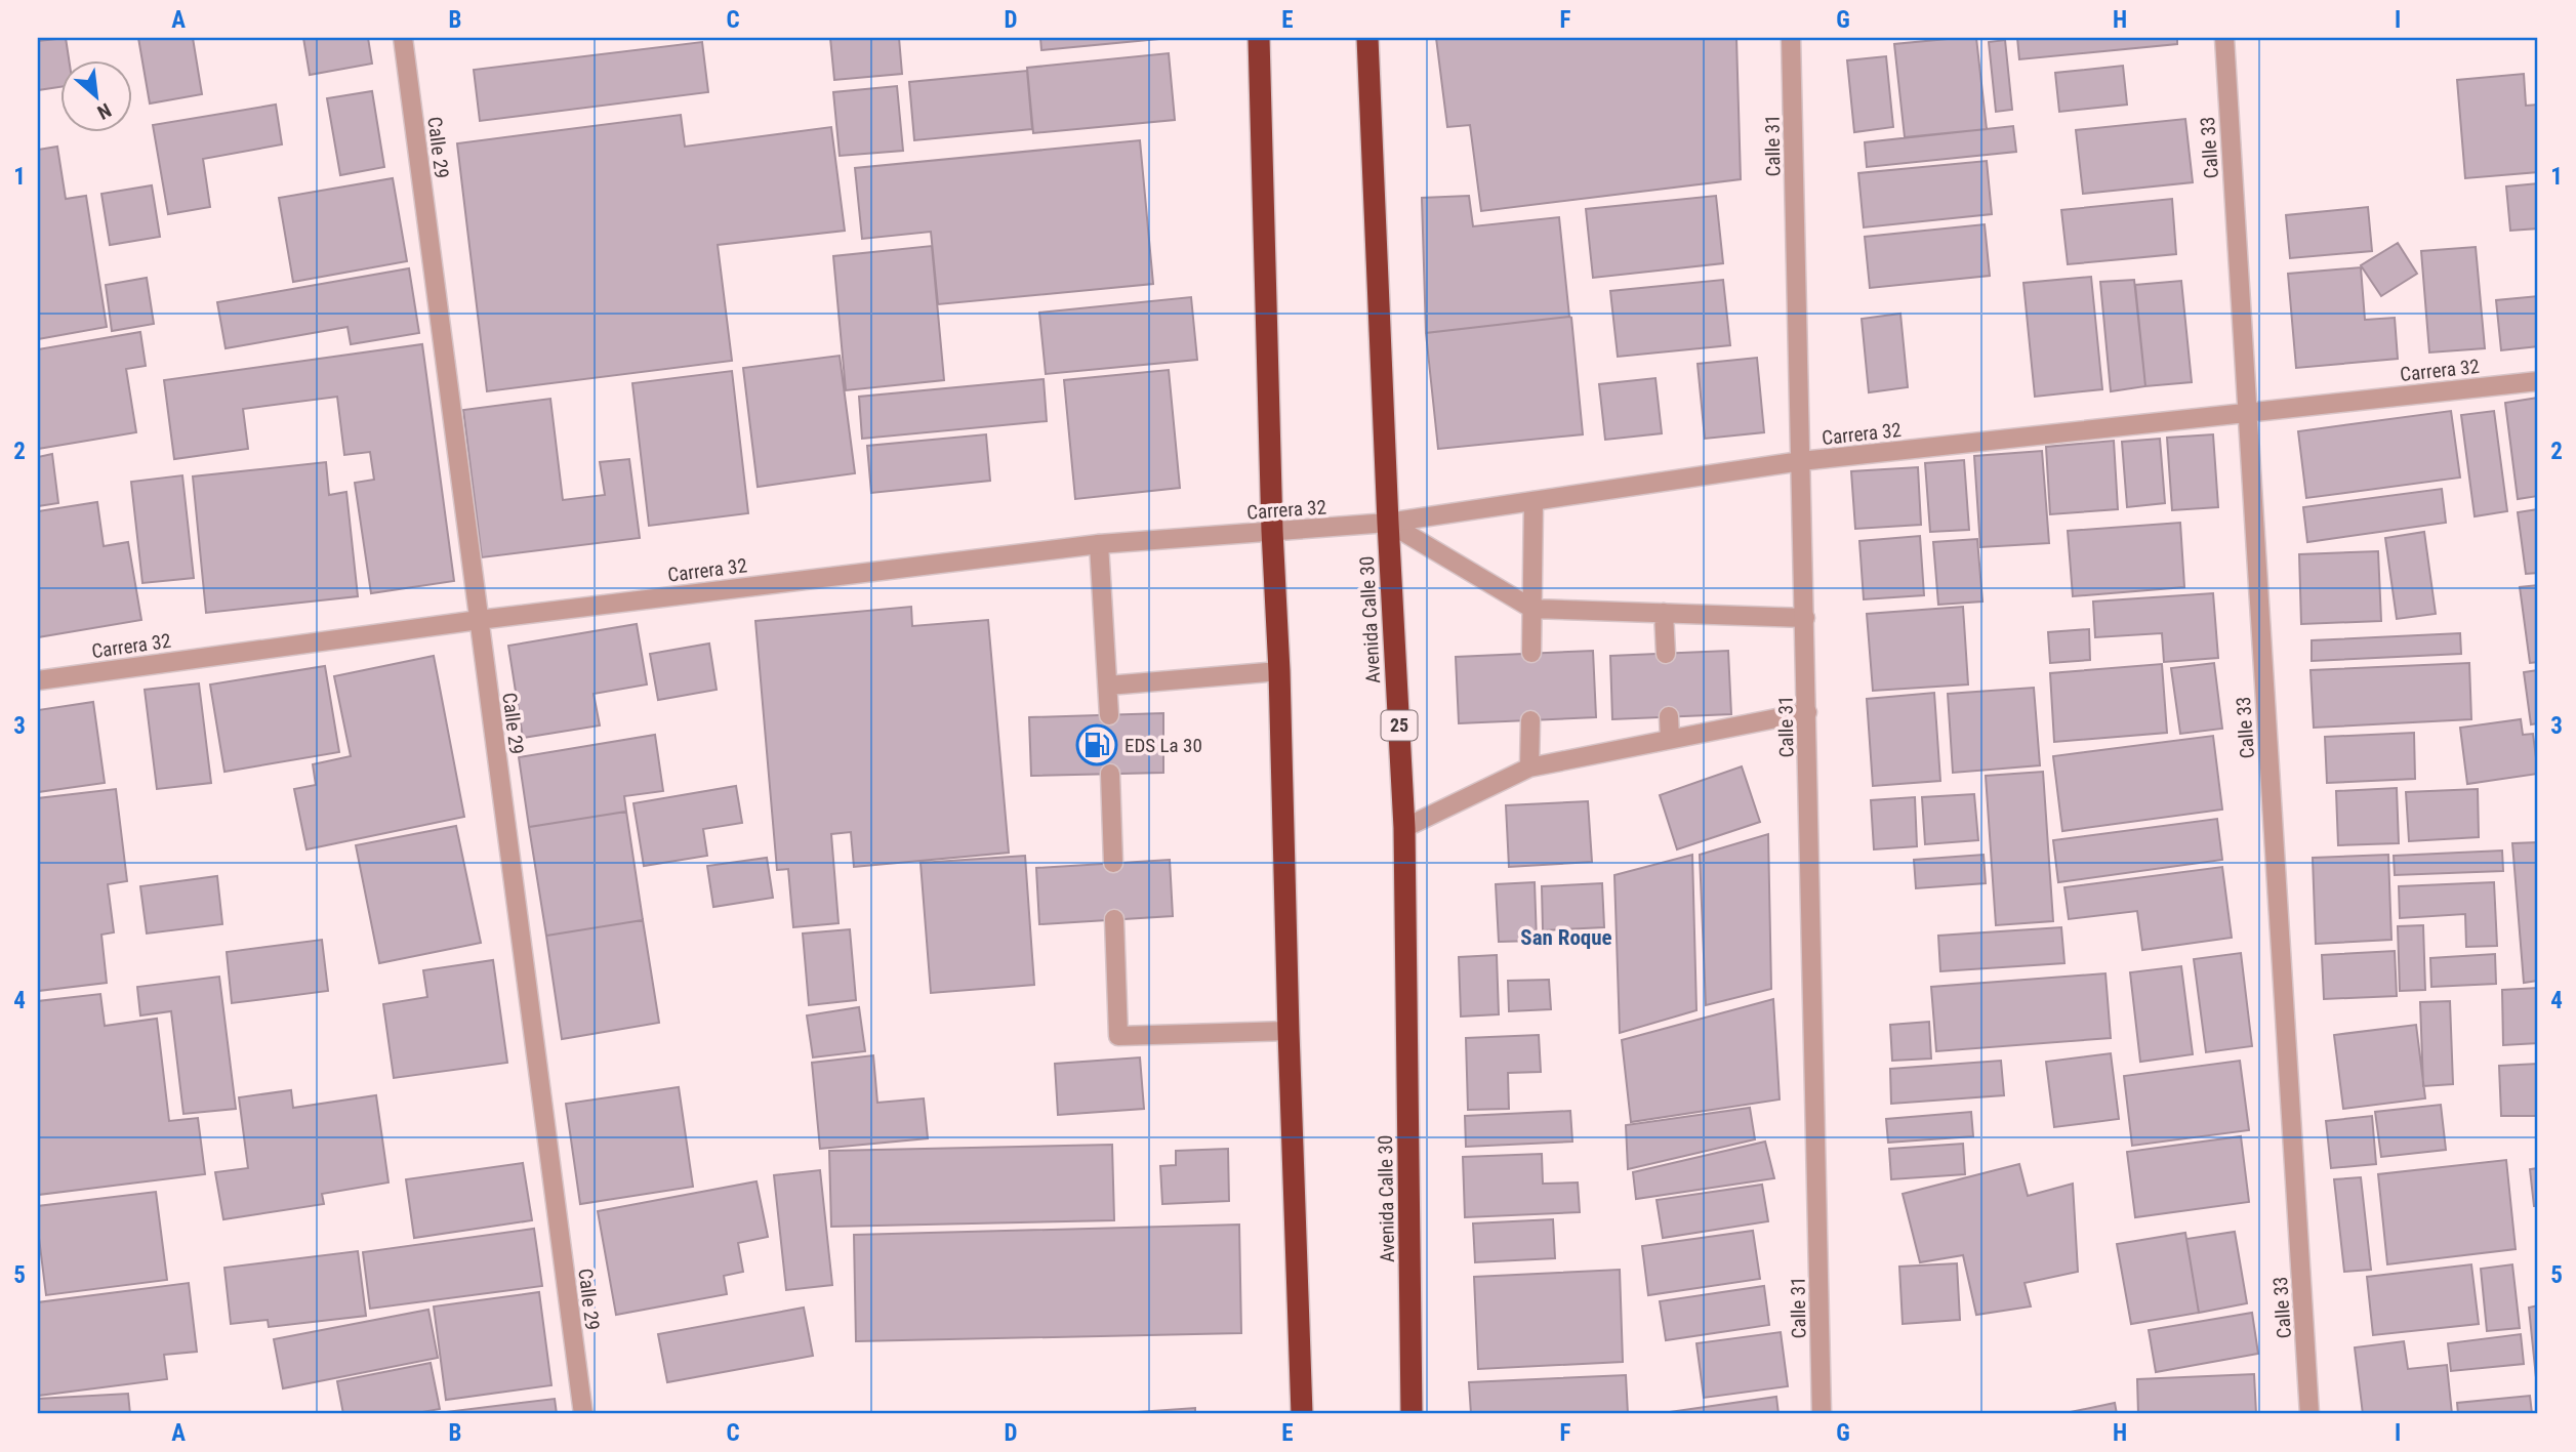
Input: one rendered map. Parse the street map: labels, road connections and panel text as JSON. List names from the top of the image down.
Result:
{
  "streets": {
    "highway": ["Avenida Calle 30", "25"],
    "street": [
      "Calle 31",
      "Calle 29",
      "Calle 33",
      "Carrera 32"
    ]
  },
  "crossings": [
    ["Calle 31", "Carrera 32"],
    ["Calle 29", "Carrera 32"],
    ["Calle 33", "Carrera 32"],
    ["Carrera 32", "Avenida Calle 30"]
  ],
  "districts": ["San Roque"],
  "places": {
    "fuel station": ["EDS La 30"]
  },
  "north": "bottom right",
  "grid": {
    "columns": [
      "A",
      "B",
      "C",
      "D",
      "E",
      "F",
      "G",
      "H",
      "I"
    ],
    "rows": [
      "1",
      "2",
      "3",
      "4",
      "5"
    ]
  }
}
